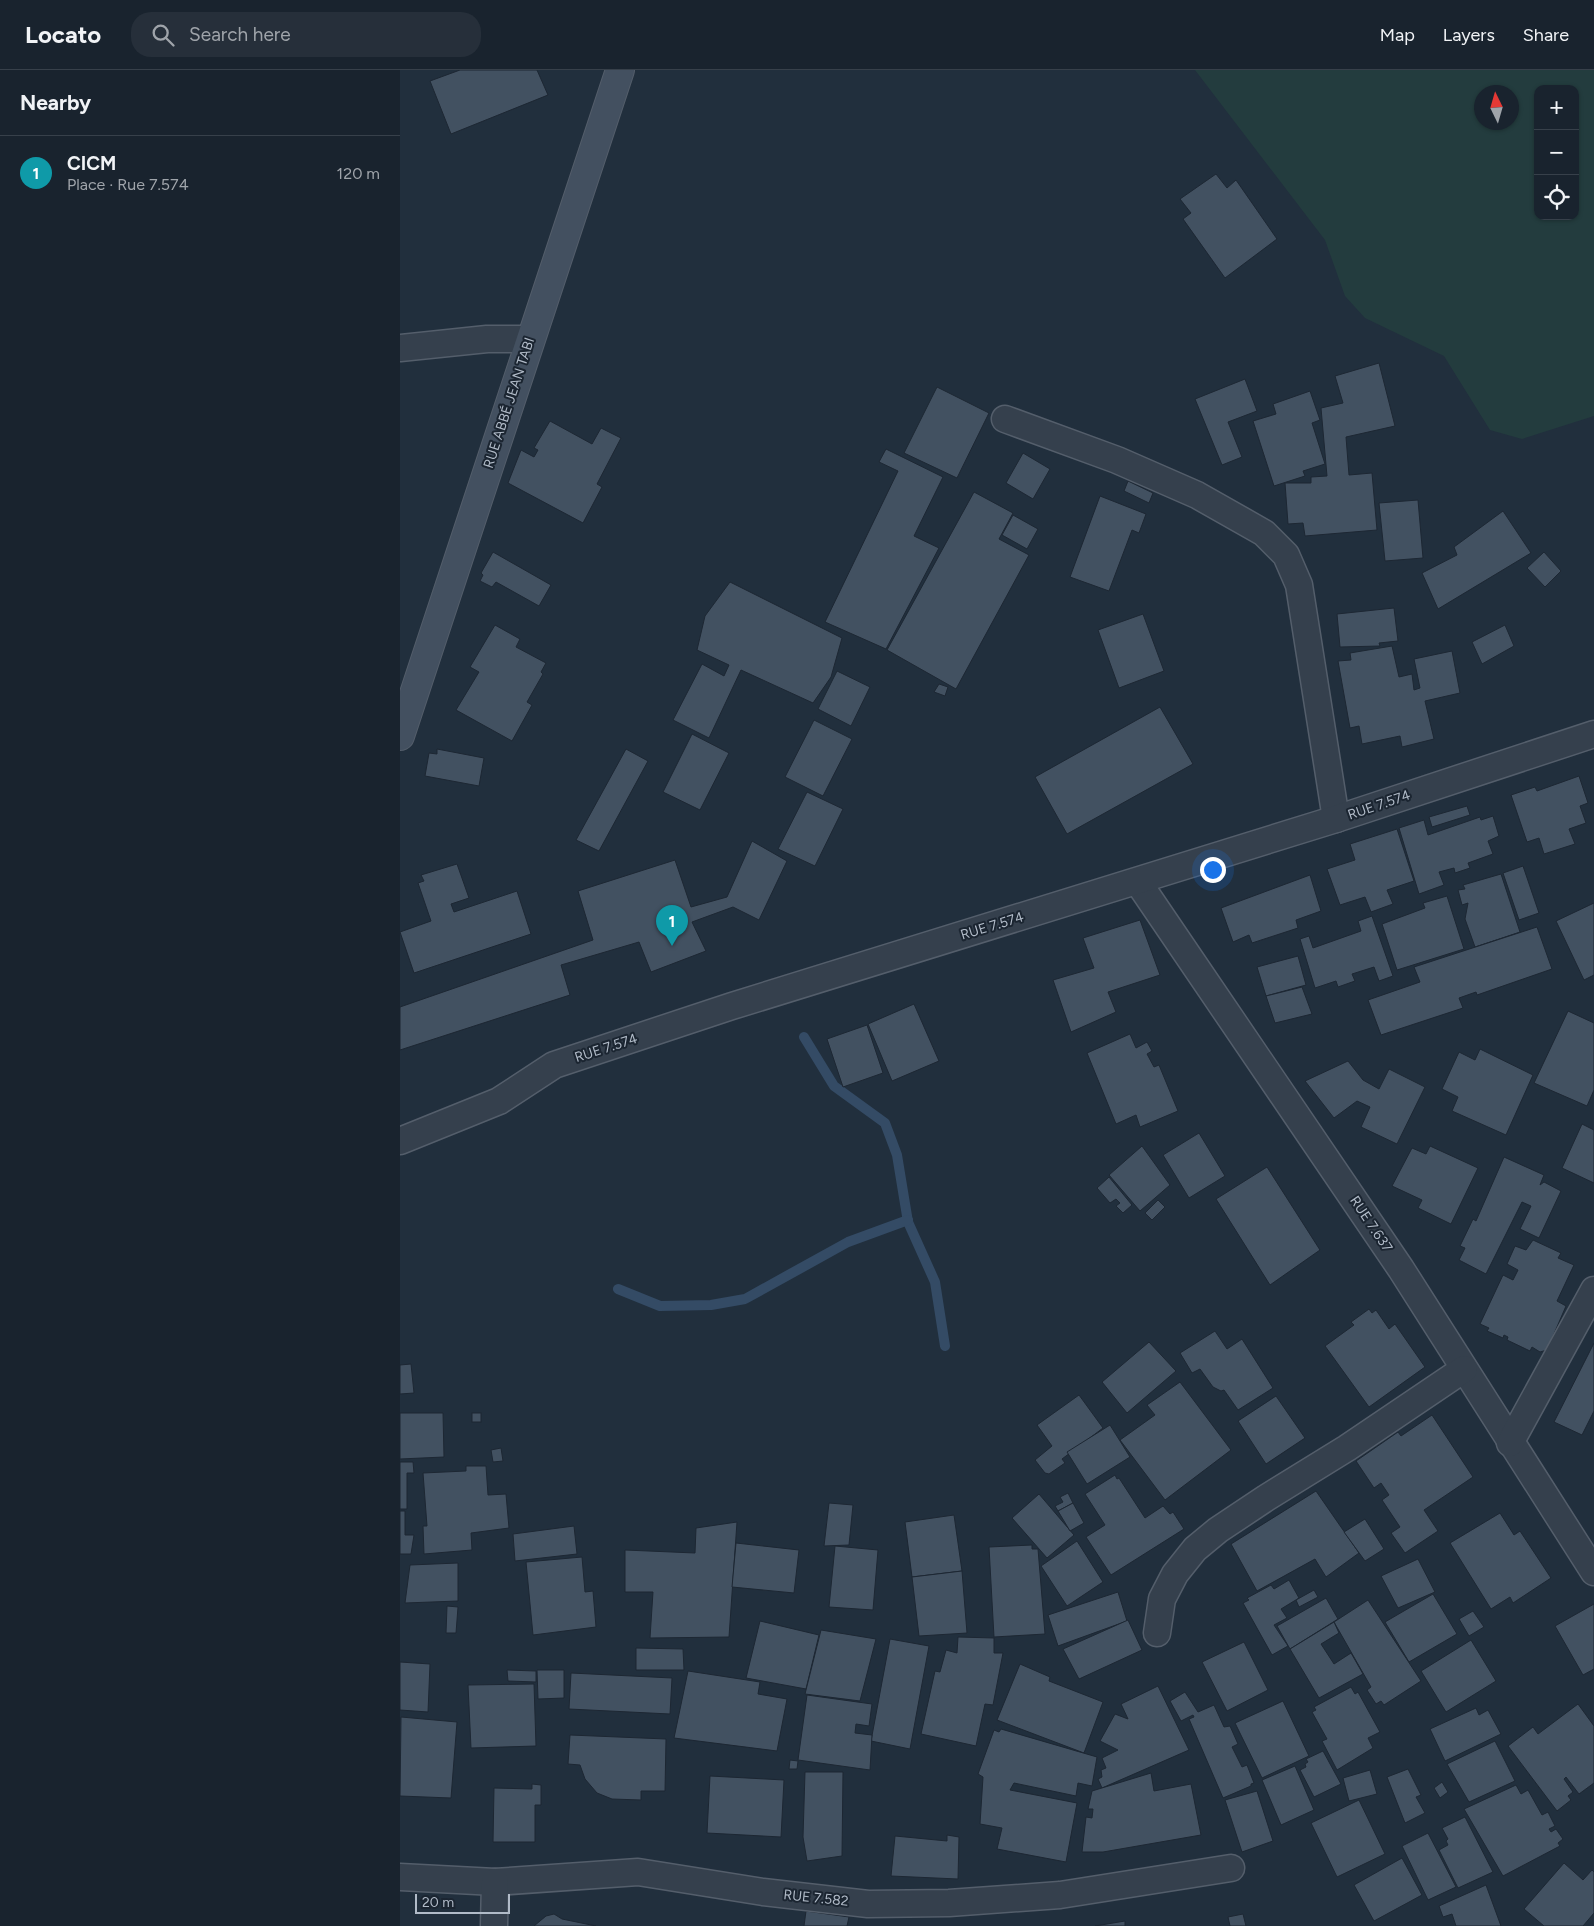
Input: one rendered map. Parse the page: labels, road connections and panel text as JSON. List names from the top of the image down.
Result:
{
  "streets": {
    "main road": ["RUE ABBÉ JEAN TABI"],
    "street": ["RUE 7.574", "RUE 7.637", "RUE 7.582"]
  },
  "crossings": [
    ["RUE 7.574", "RUE 7.637"]
  ],
  "scale_bar": "20 m",
  "north": "top",
  "page": {
    "header": "Locato",
    "search": "Search here",
    "nav": ["Map", "Layers", "Share"],
    "heading": "Nearby",
    "map_buttons": ["+", "−"],
    "list": [
      {
        "mark": "1",
        "name": "CICM",
        "note": "Place · Rue 7.574",
        "value": "120 m"
      }
    ],
    "pins": "1",
    "scale": "20 m"
  }
}
